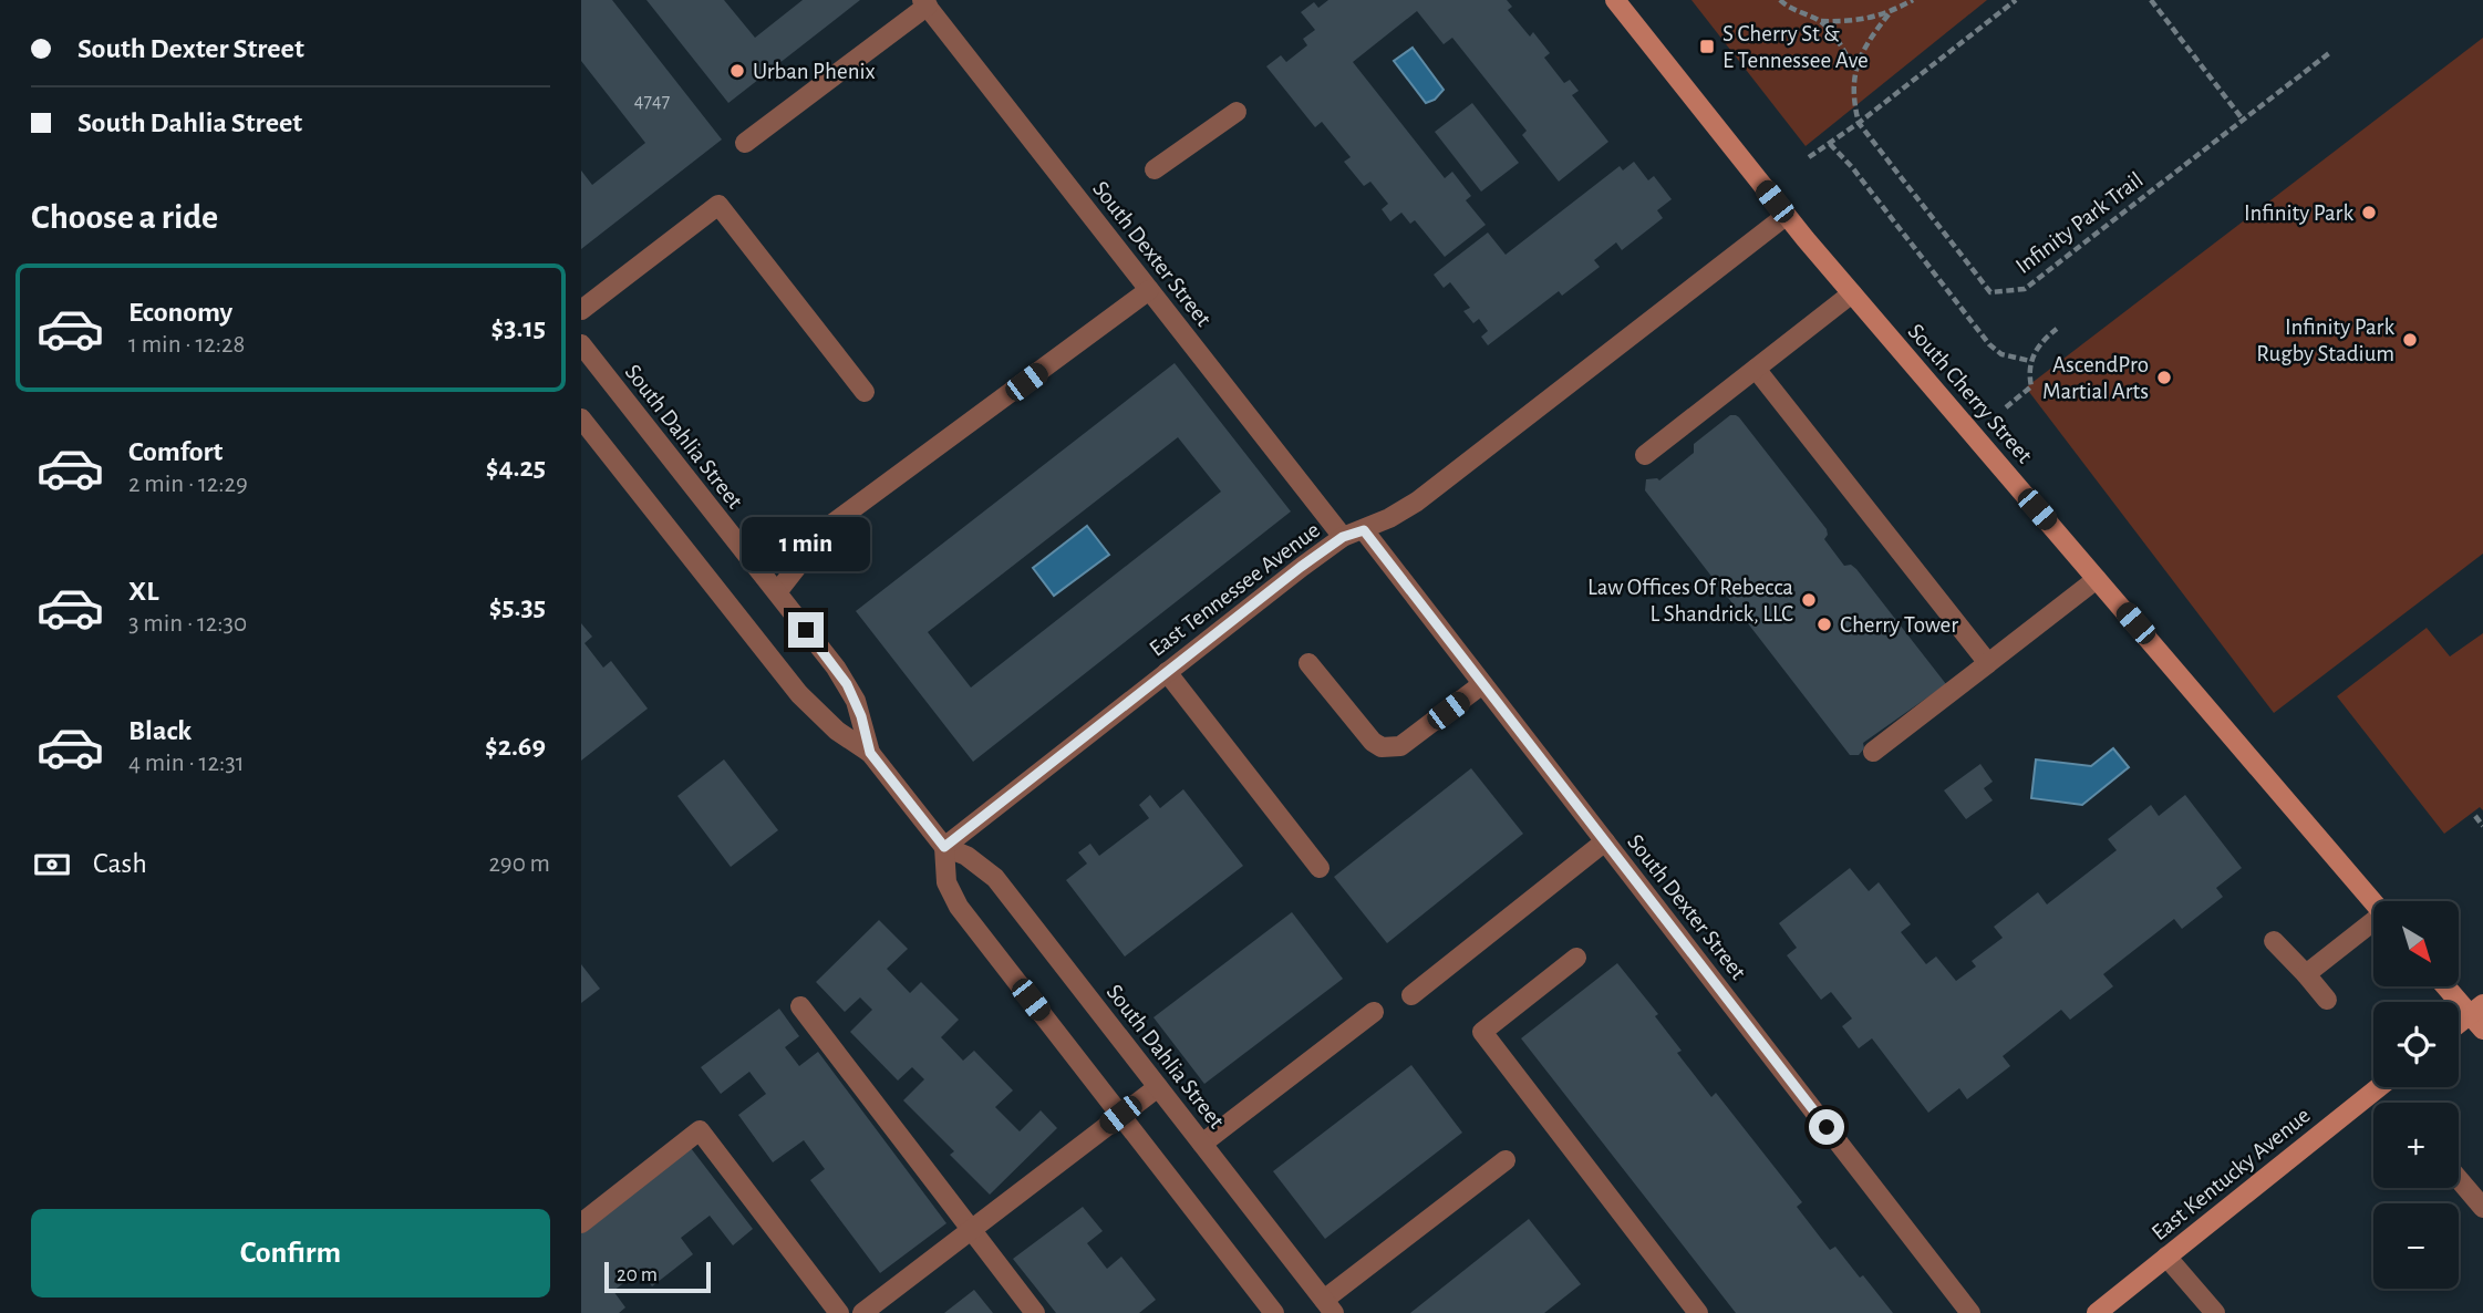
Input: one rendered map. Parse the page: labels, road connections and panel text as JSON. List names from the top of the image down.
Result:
{
  "streets": {
    "street": [
      "South Dexter Street",
      "South Cherry Street",
      "South Dahlia Street",
      "East Tennessee Avenue",
      "East Kentucky Avenue"
    ],
    "path": ["Infinity Park Trail"]
  },
  "crossings": [
    ["South Dexter Street", "East Tennessee Avenue"],
    ["South Cherry Street", "East Tennessee Avenue"],
    ["South Dahlia Street", "East Tennessee Avenue"]
  ],
  "places": {
    "transit": ["S Cherry St & E Tennessee Ave"],
    "other": [
      "Urban Phenix",
      "Infinity Park",
      "Infinity Park Rugby Stadium",
      "AscendPro Martial Arts",
      "Law Offices Of Rebecca L Shandrick, LLC",
      "Cherry Tower"
    ]
  },
  "house_numbers": ["4747"],
  "scale_bar": "20 m",
  "north": "bottom right",
  "page": {
    "banner": ["South Dexter Street", "South Dahlia Street"],
    "heading": "Choose a ride",
    "list": [
      {
        "name": "Economy",
        "note": "1 min · 12:28",
        "value": "$3.15"
      },
      {
        "name": "Comfort",
        "note": "2 min · 12:29",
        "value": "$4.25"
      },
      {
        "name": "XL",
        "note": "3 min · 12:30",
        "value": "$5.35"
      },
      {
        "name": "Black",
        "note": "4 min · 12:31",
        "value": "$2.69"
      }
    ],
    "bubble": "1 min",
    "pay": ["Cash", "290 m"],
    "map_buttons": ["+", "−"],
    "buttons": "Confirm",
    "scale": "20 m"
  }
}
